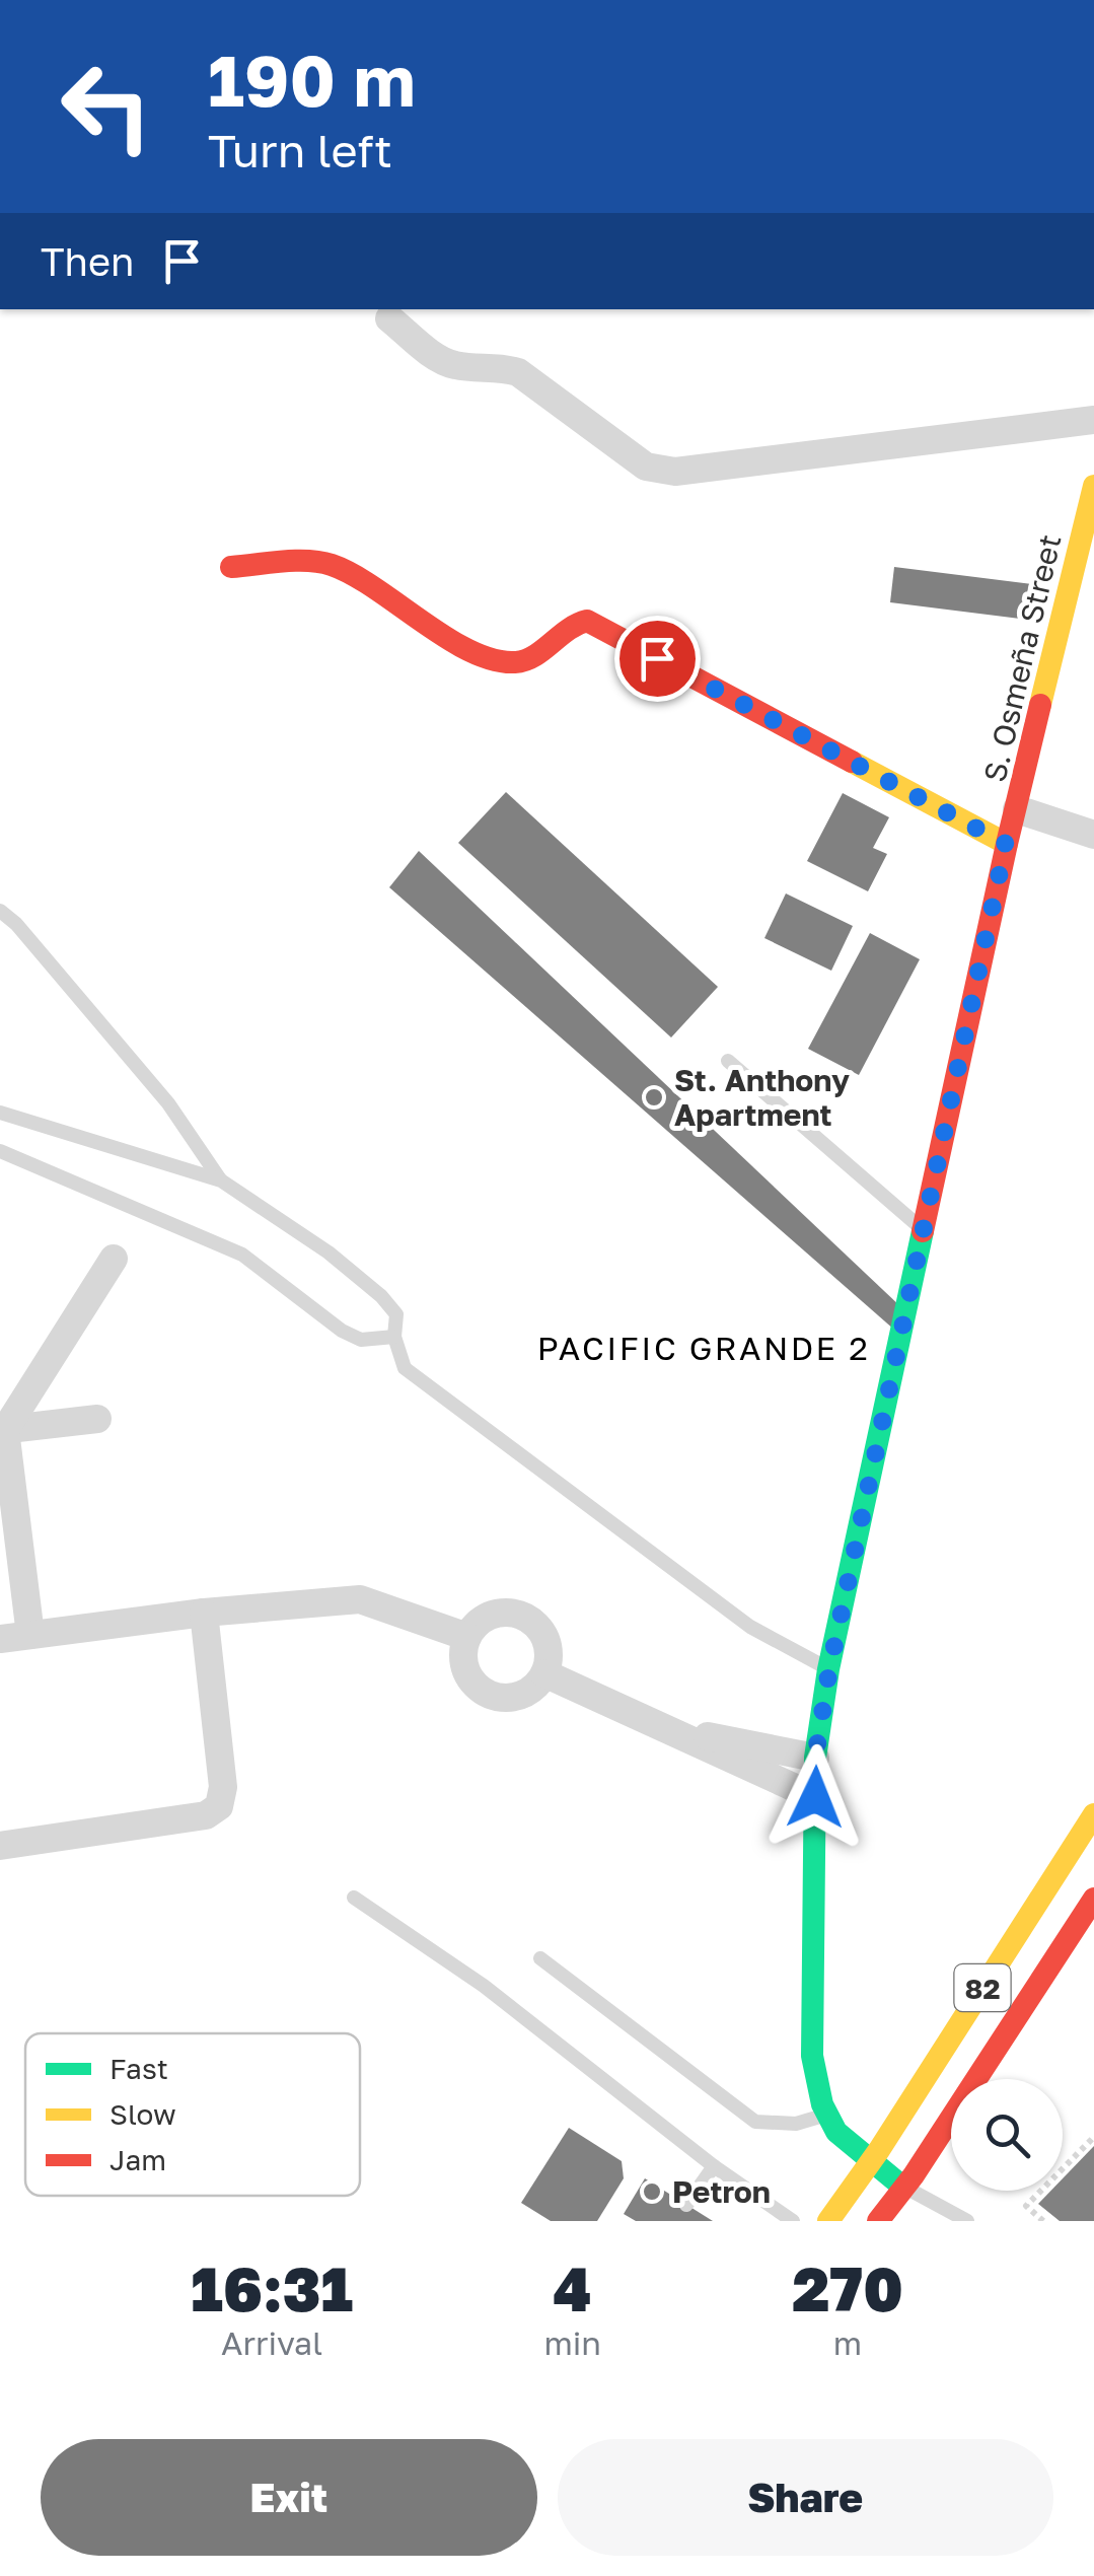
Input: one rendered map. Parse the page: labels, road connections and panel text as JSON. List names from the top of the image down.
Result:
{
  "streets": {
    "street": ["S. Osmeña Street", "82"]
  },
  "crossings": [
    ["S. Osmeña Street", "82"]
  ],
  "districts": ["PACIFIC GRANDE 2"],
  "places": ["St. Anthony Apartment", "Petron"],
  "legend": ["Fast", "Slow", "Jam"],
  "page": {
    "turn": ["190 m", "Turn left"],
    "then": "Then",
    "eta": [
      "16:31",
      "Arrival",
      "4",
      "min",
      "270",
      "m"
    ],
    "buttons": ["Exit", "Share"]
  }
}
